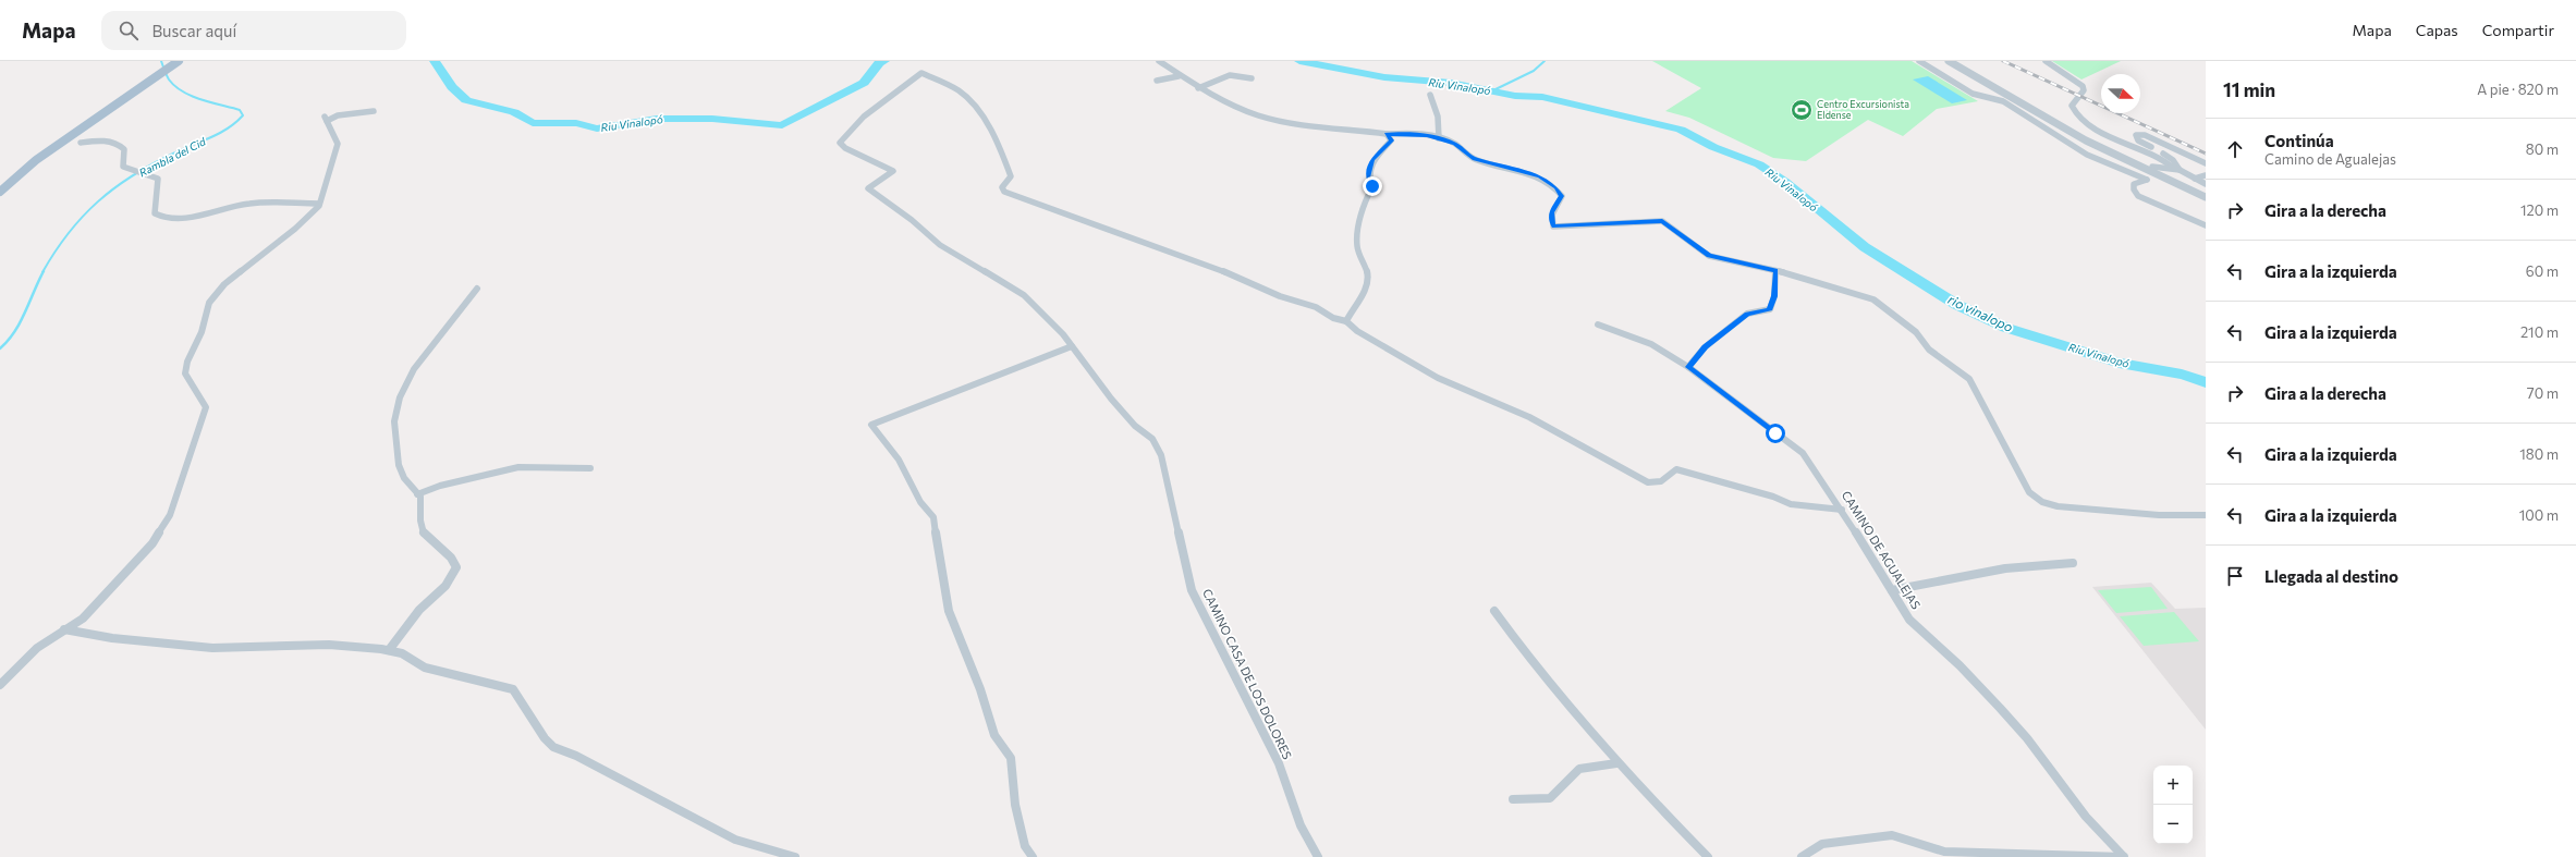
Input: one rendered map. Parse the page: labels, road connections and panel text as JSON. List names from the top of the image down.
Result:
{
  "streets": {
    "street": ["CAMINO DE AGUALEJAS", "CAMINO CASA DE LOS DOLORES"]
  },
  "water": ["Riu Vinalopó", "Rambla del Cid", "rio vinalopo"],
  "places": {
    "sports": ["Centro Excursionista Eldense"]
  },
  "north": "right",
  "page": {
    "header": "Mapa",
    "search": "Buscar aquí",
    "nav": ["Mapa", "Capas", "Compartir"],
    "heading": ["11 min", "A pie · 820 m"],
    "list": [
      ["Continúa", "Camino de Agualejas", "80 m"],
      ["Gira a la derecha", "120 m"],
      ["Gira a la izquierda", "60 m"],
      ["Gira a la izquierda", "210 m"],
      ["Gira a la derecha", "70 m"],
      ["Gira a la izquierda", "180 m"],
      ["Gira a la izquierda", "100 m"],
      "Llegada al destino"
    ],
    "map_buttons": ["+", "−"]
  }
}
